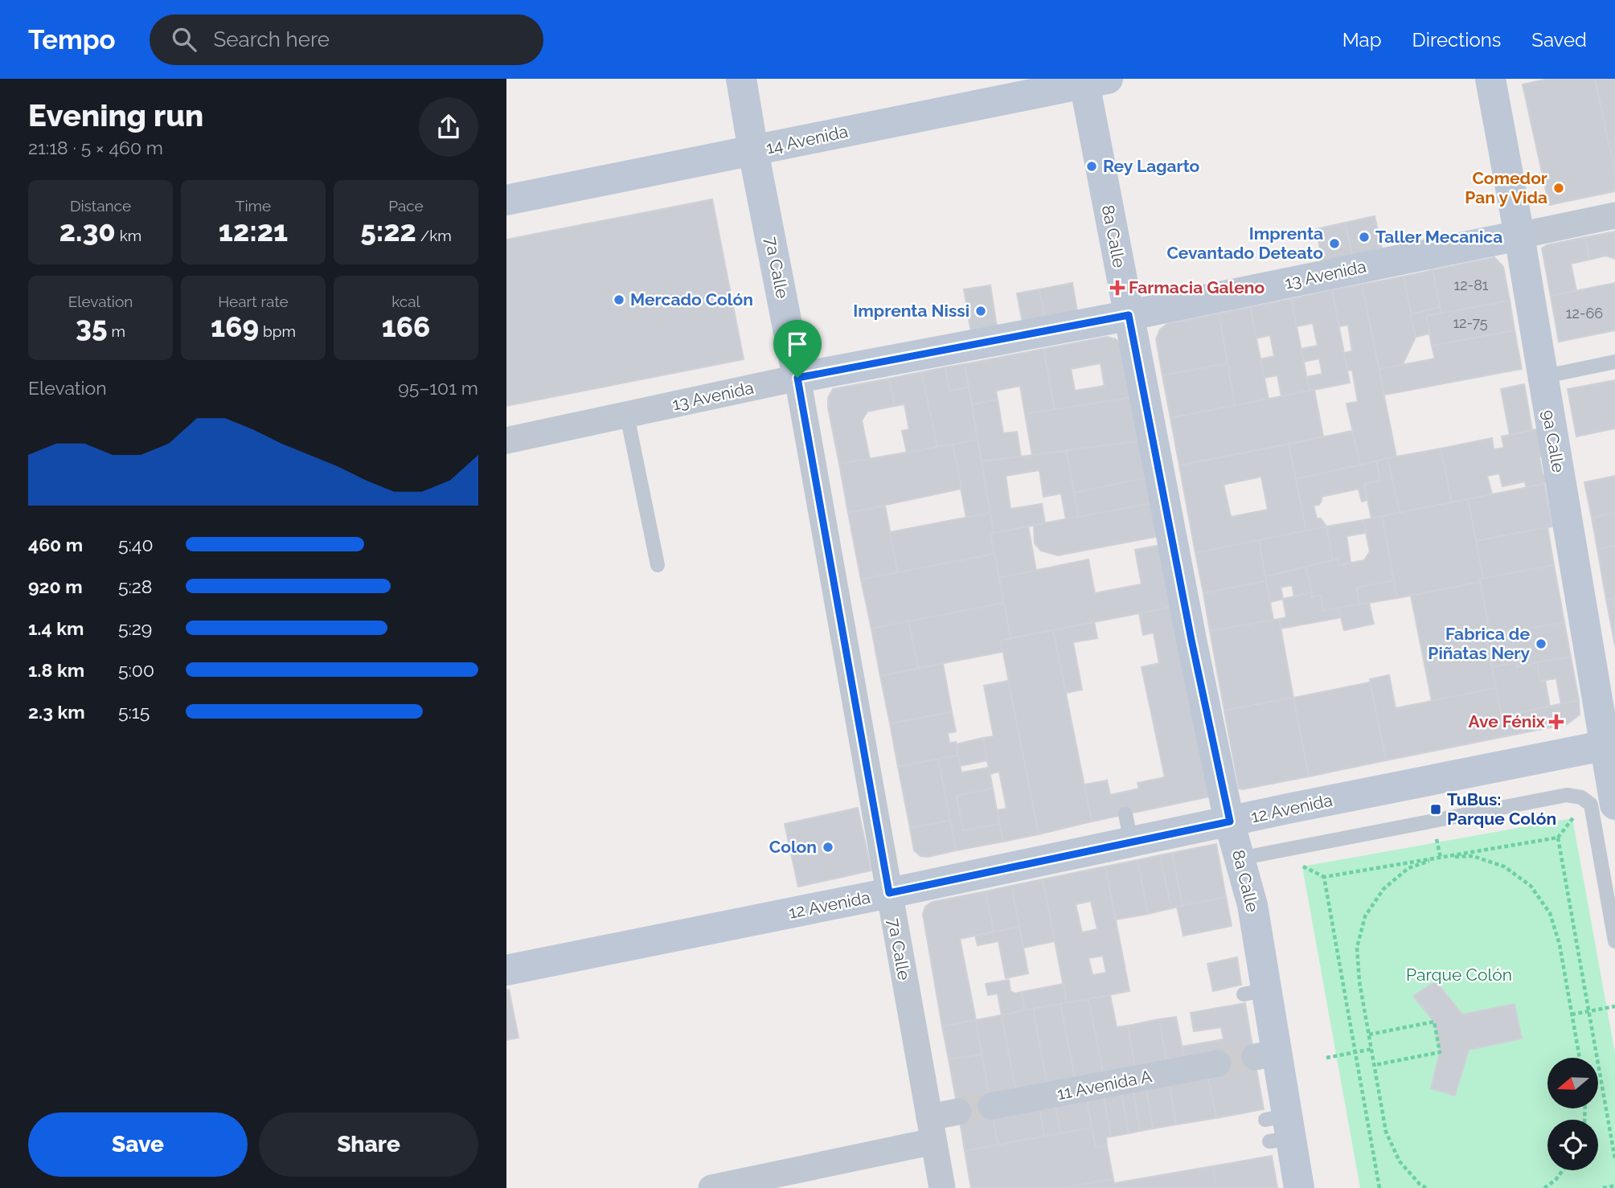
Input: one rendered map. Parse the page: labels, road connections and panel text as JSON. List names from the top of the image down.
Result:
{
  "streets": {
    "main road": [
      "14 Avenida",
      "8a Calle",
      "7a Calle",
      "13 Avenida",
      "9a Calle",
      "12 Avenida"
    ],
    "street": ["11 Avenida A"]
  },
  "crossings": [
    ["14 Avenida", "8a Calle"],
    ["14 Avenida", "7a Calle"],
    ["8a Calle", "13 Avenida"],
    ["8a Calle", "12 Avenida"],
    ["7a Calle", "13 Avenida"],
    ["7a Calle", "12 Avenida"],
    ["13 Avenida", "9a Calle"],
    ["9a Calle", "12 Avenida"]
  ],
  "parks": ["Parque Colón"],
  "places": {
    "other": [
      "Rey Lagarto",
      "Comedor Pan y Vida",
      "Taller Mecanica",
      "Imprenta Cevantado Deteato",
      "Mercado Colón",
      "Imprenta Nissi",
      "Fabrica de Piñatas Nery",
      "Colon"
    ],
    "health": ["Farmacia Galeno", "Ave Fénix"],
    "transit": ["TuBus: Parque Colón"]
  },
  "house_numbers": ["12-81", "12-66", "12-75"],
  "north": "left",
  "page": {
    "header": "Tempo",
    "search": "Search here",
    "nav": ["Map", "Directions", "Saved"],
    "heading": ["Evening run", "21:18 · 5 × 460 m"],
    "stats": [
      ["Distance", "2.30 km"],
      ["Time", "12:21"],
      ["Pace", "5:22 /km"],
      ["Elevation", "35 m"],
      ["Heart rate", "169 bpm"],
      ["kcal", "166"]
    ],
    "chart": ["Elevation", "95–101 m"],
    "list": [
      {
        "name": "460 m",
        "note": "5:40"
      },
      {
        "name": "920 m",
        "note": "5:28"
      },
      {
        "name": "1.4 km",
        "note": "5:29"
      },
      {
        "name": "1.8 km",
        "note": "5:00"
      },
      {
        "name": "2.3 km",
        "note": "5:15"
      }
    ],
    "buttons": ["Save", "Share"]
  }
}
